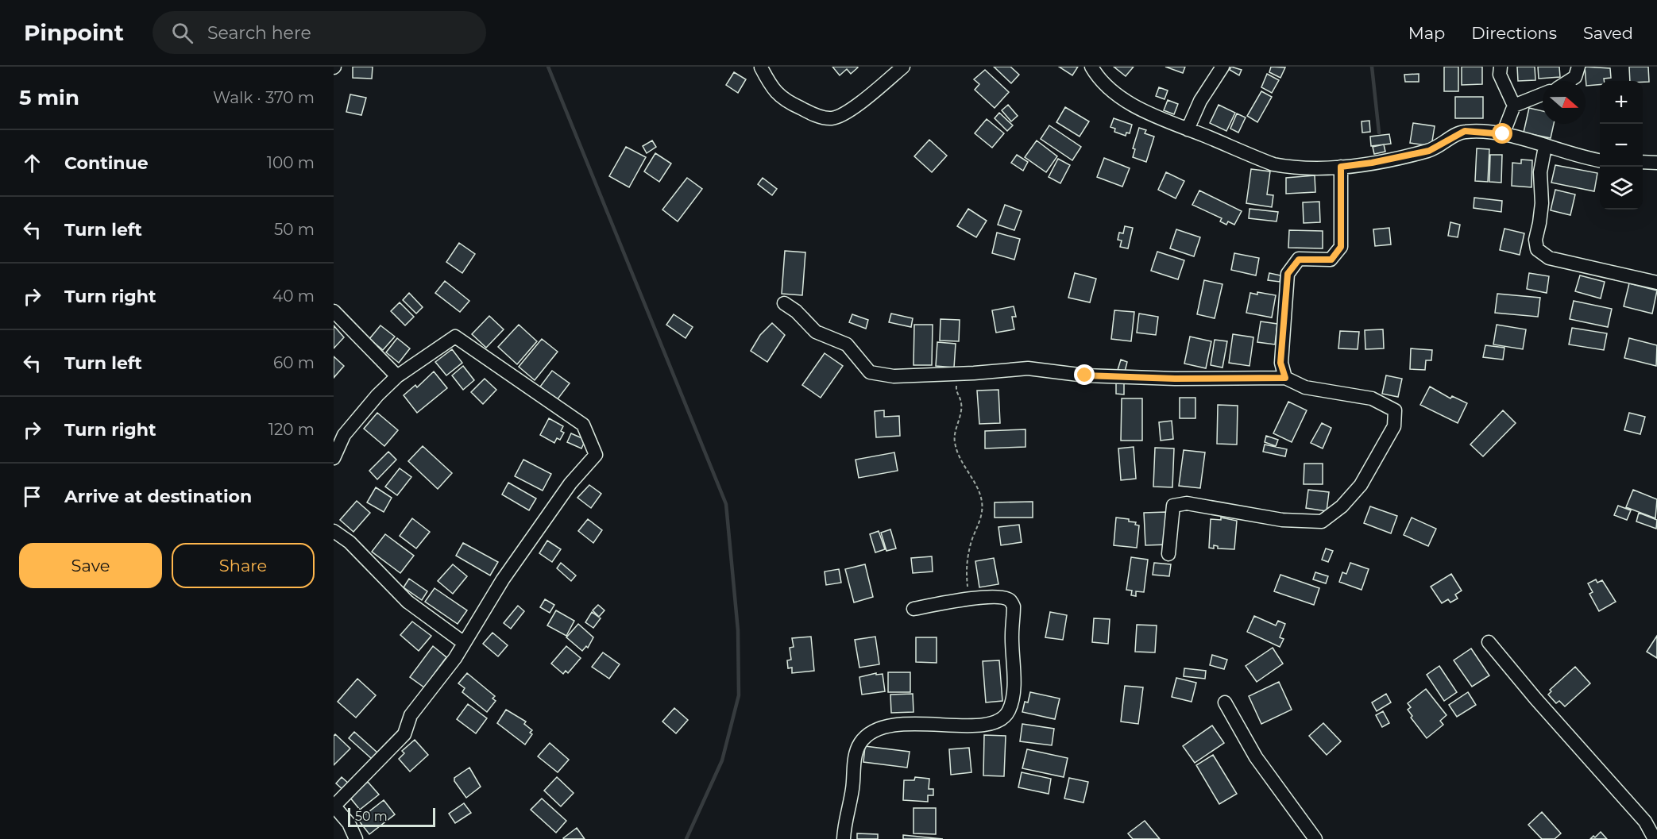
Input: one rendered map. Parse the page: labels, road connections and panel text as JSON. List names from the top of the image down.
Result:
{
  "scale_bar": "50 m",
  "north": "right",
  "page": {
    "header": "Pinpoint",
    "search": "Search here",
    "nav": ["Map", "Directions", "Saved"],
    "heading": ["5 min", "Walk · 370 m"],
    "map_buttons": ["+", "−"],
    "list": [
      ["Continue", "100 m"],
      ["Turn left", "50 m"],
      ["Turn right", "40 m"],
      ["Turn left", "60 m"],
      ["Turn right", "120 m"],
      "Arrive at destination"
    ],
    "buttons": ["Save", "Share"],
    "scale": "50 m"
  }
}
